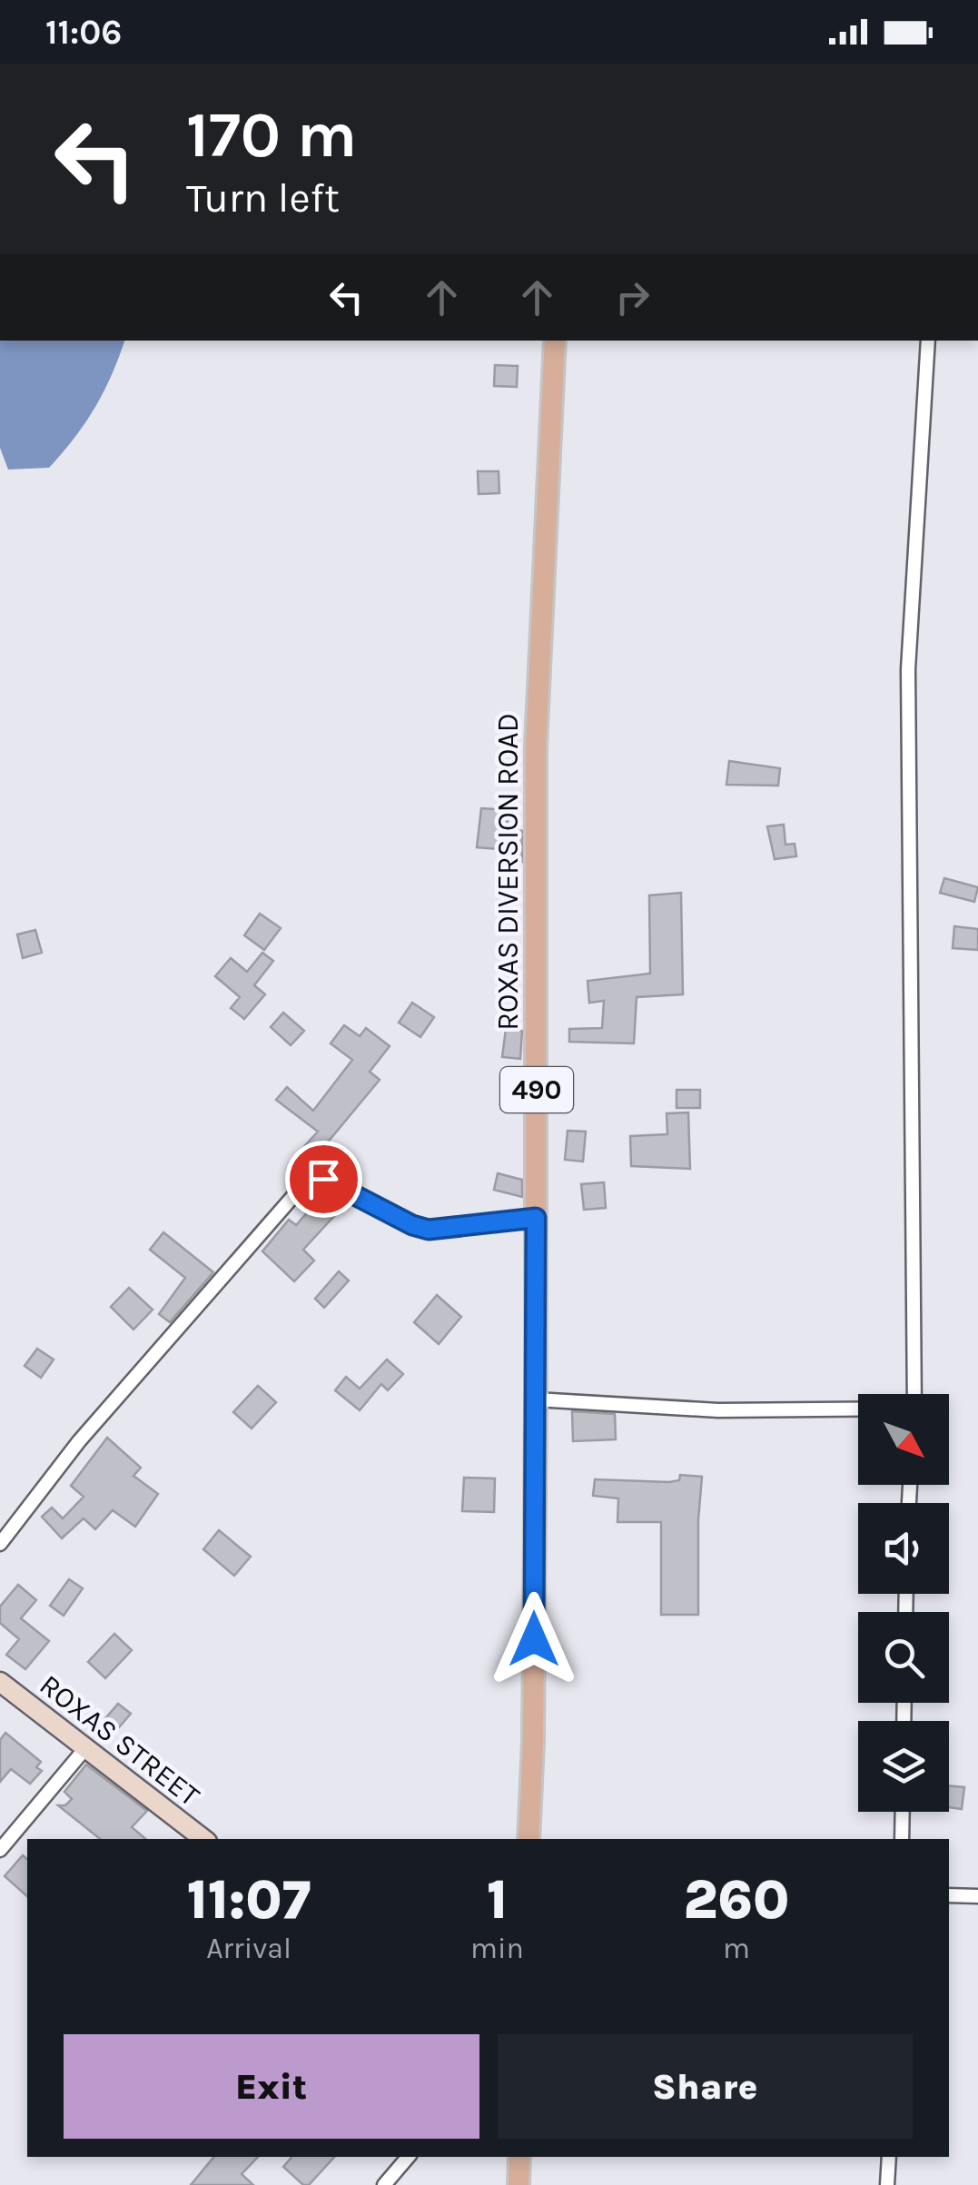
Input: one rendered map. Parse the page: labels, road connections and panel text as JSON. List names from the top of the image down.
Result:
{
  "streets": {
    "main road": ["ROXAS DIVERSION ROAD", "490", "ROXAS STREET"]
  },
  "north": "bottom right",
  "page": {
    "status": "11:06",
    "turn": ["170 m", "Turn left"],
    "eta": [
      "11:07",
      "Arrival",
      "1",
      "min",
      "260",
      "m"
    ],
    "buttons": ["Exit", "Share"]
  }
}
